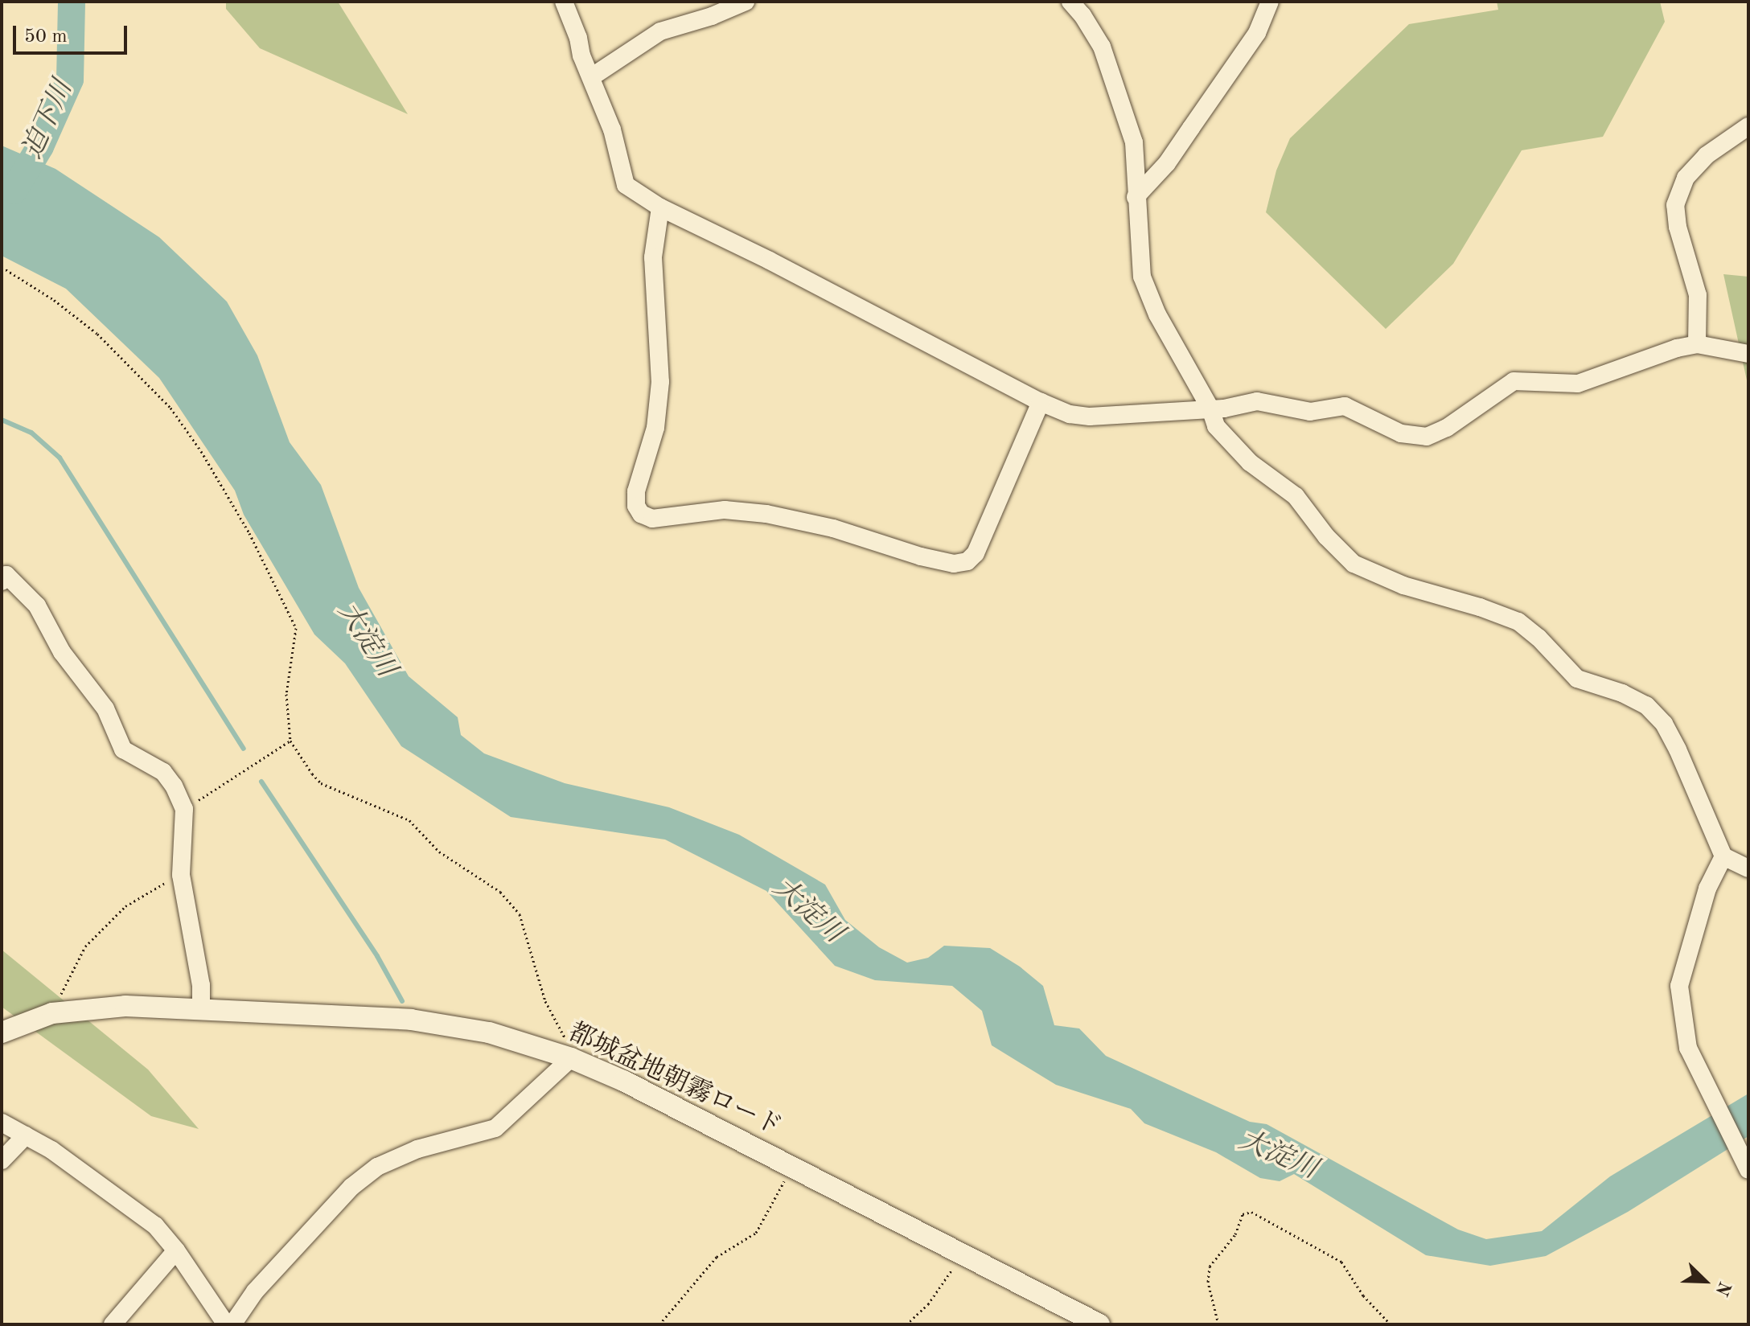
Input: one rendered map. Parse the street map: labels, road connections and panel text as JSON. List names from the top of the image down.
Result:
{
  "streets": {
    "street": ["都城盆地朝霧ロード"]
  },
  "water": ["迫下川", "大淀川"],
  "scale_bar": "50 m",
  "north": "bottom right"
}
